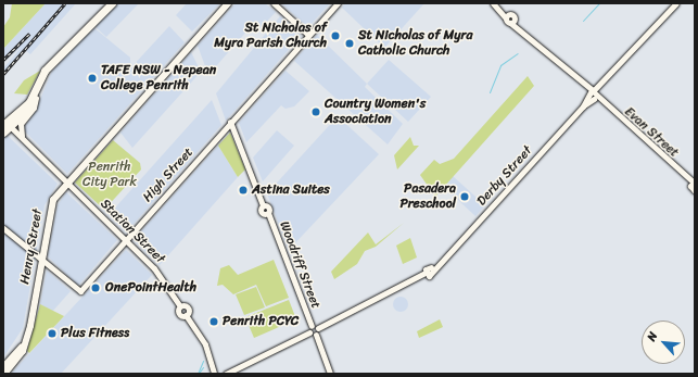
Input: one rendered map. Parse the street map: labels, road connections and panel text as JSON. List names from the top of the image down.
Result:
{
  "streets": {
    "main road": ["Henry Street"],
    "street": [
      "Evan Street",
      "High Street",
      "Derby Street",
      "Station Street",
      "Woodriff Street"
    ]
  },
  "crossings": [
    ["Evan Street", "Derby Street"],
    ["High Street", "Station Street"],
    ["High Street", "Henry Street"],
    ["High Street", "Woodriff Street"],
    ["Station Street", "Henry Street"]
  ],
  "parks": ["Penrith City Park"],
  "places": [
    "St Nicholas of Myra Parish Church",
    "St Nicholas of Myra Catholic Church",
    "TAFE NSW - Nepean College Penrith",
    "Country Women's Association",
    "Astina Suites",
    "Pasadera Preschool",
    "OnePointHealth",
    "Penrith PCYC",
    "Plus Fitness"
  ],
  "north": "top left"
}
